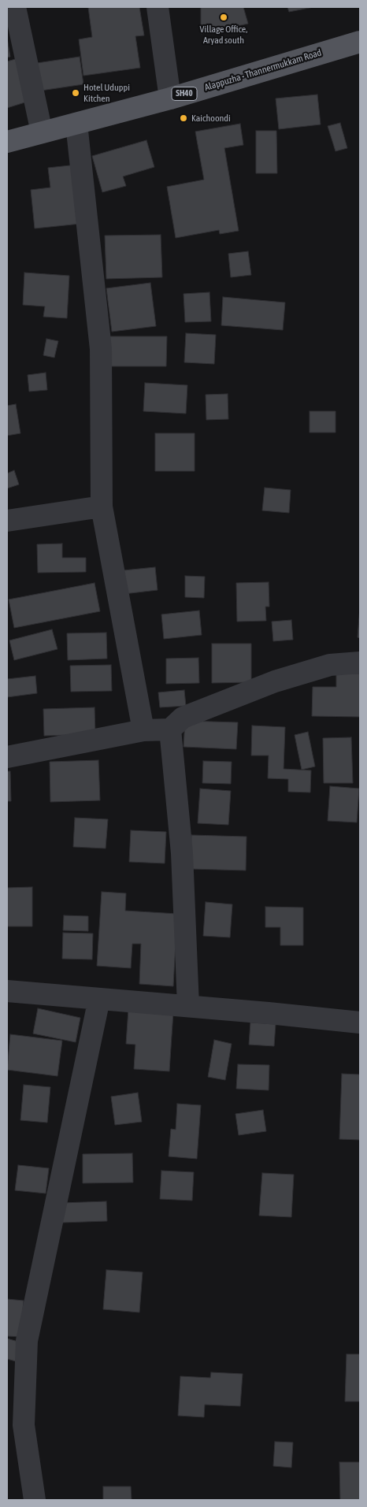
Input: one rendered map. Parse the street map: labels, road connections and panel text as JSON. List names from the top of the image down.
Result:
{
  "streets": {
    "main road": ["Alappuzha - Thannermukkam Road", "SH40"]
  },
  "places": ["Village Office, Aryad south", "Hotel Uduppi Kitchen", "Kaichoondi"]
}
